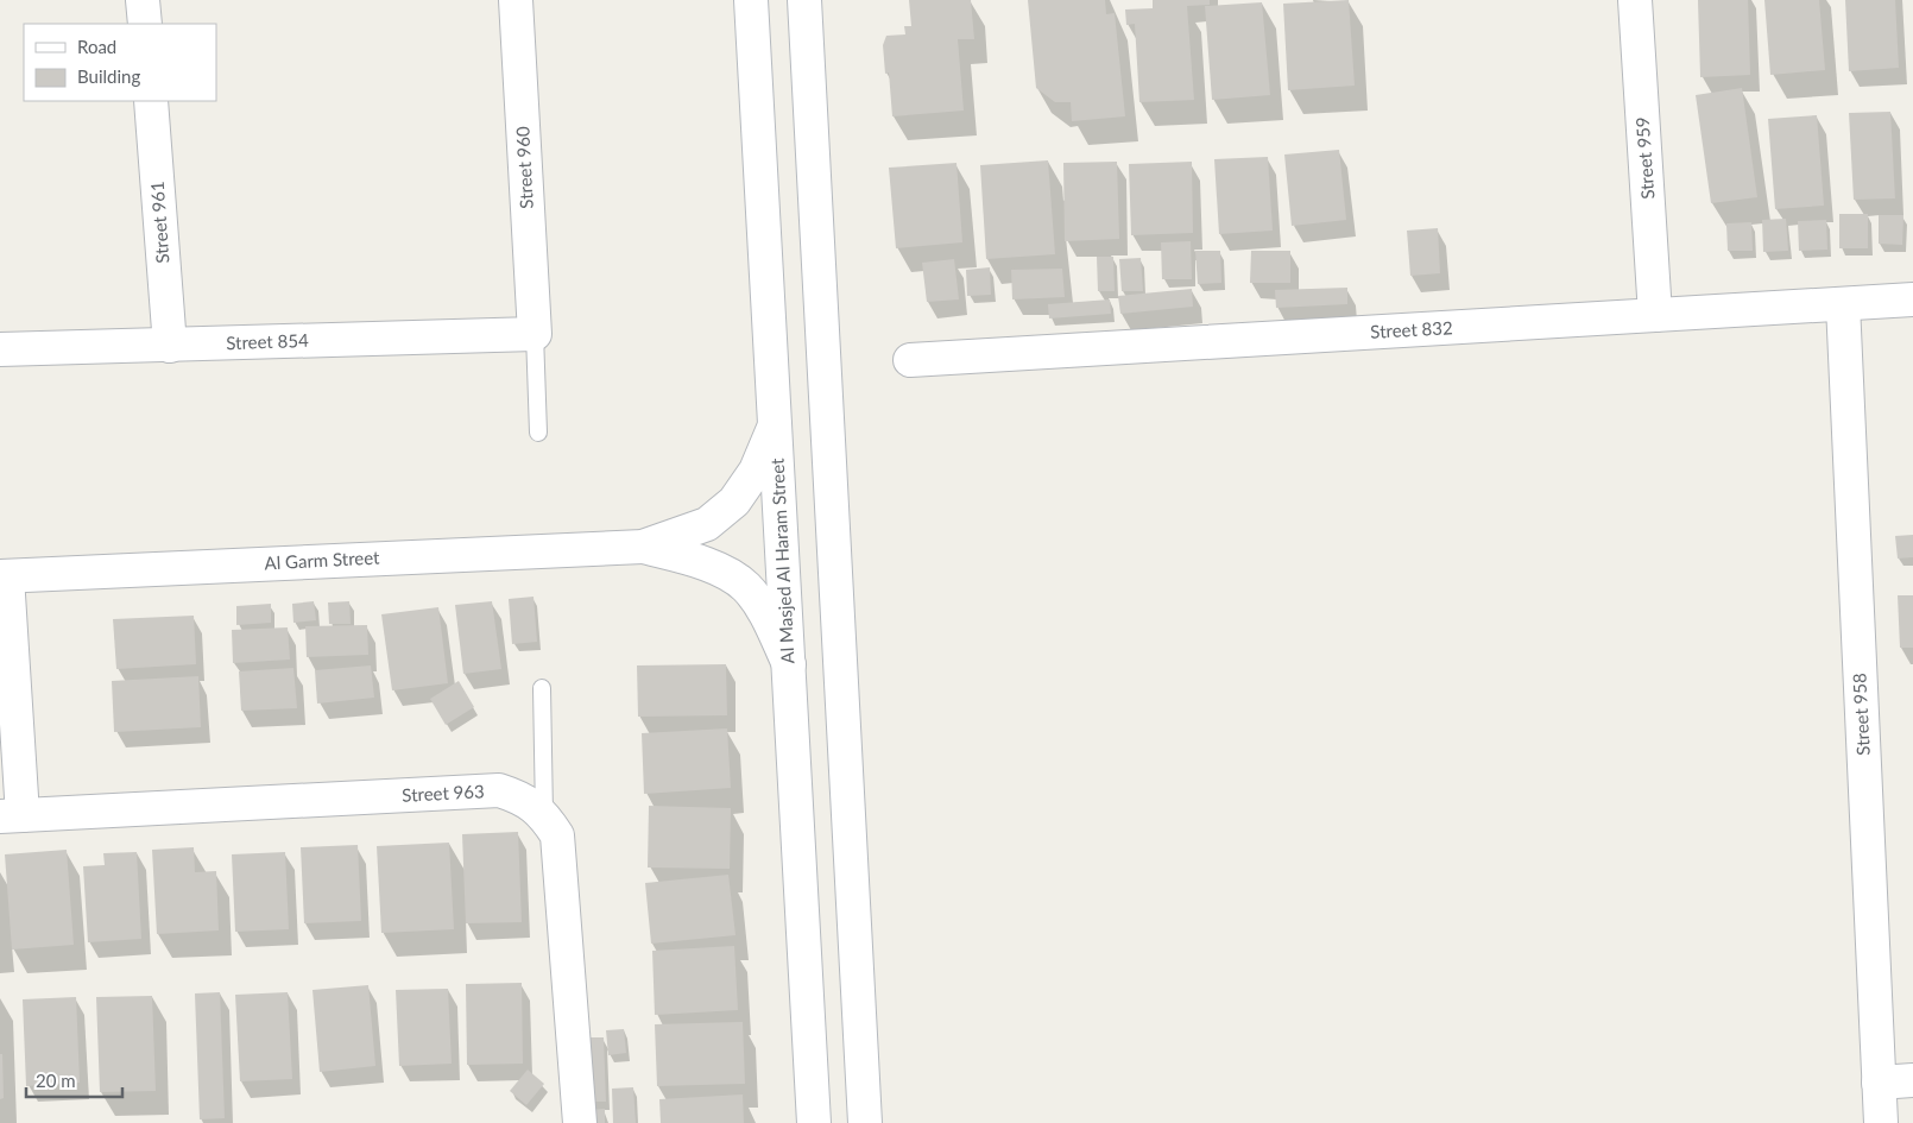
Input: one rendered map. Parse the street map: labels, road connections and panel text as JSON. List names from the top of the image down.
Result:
{
  "streets": {
    "street": [
      "Street 959",
      "Street 960",
      "Street 961",
      "Street 832",
      "Street 854",
      "Al Garm Street",
      "Al Masjed Al Haram Street",
      "Street 958",
      "Street 963"
    ]
  },
  "crossings": [
    ["Street 959", "Street 832"],
    ["Street 960", "Street 854"],
    ["Street 961", "Street 854"],
    ["Street 832", "Street 958"],
    ["Al Garm Street", "Al Masjed Al Haram Street"],
    ["Al Garm Street", "Street 963"]
  ],
  "legend": ["Road", "Building"],
  "scale_bar": "20 m"
}
